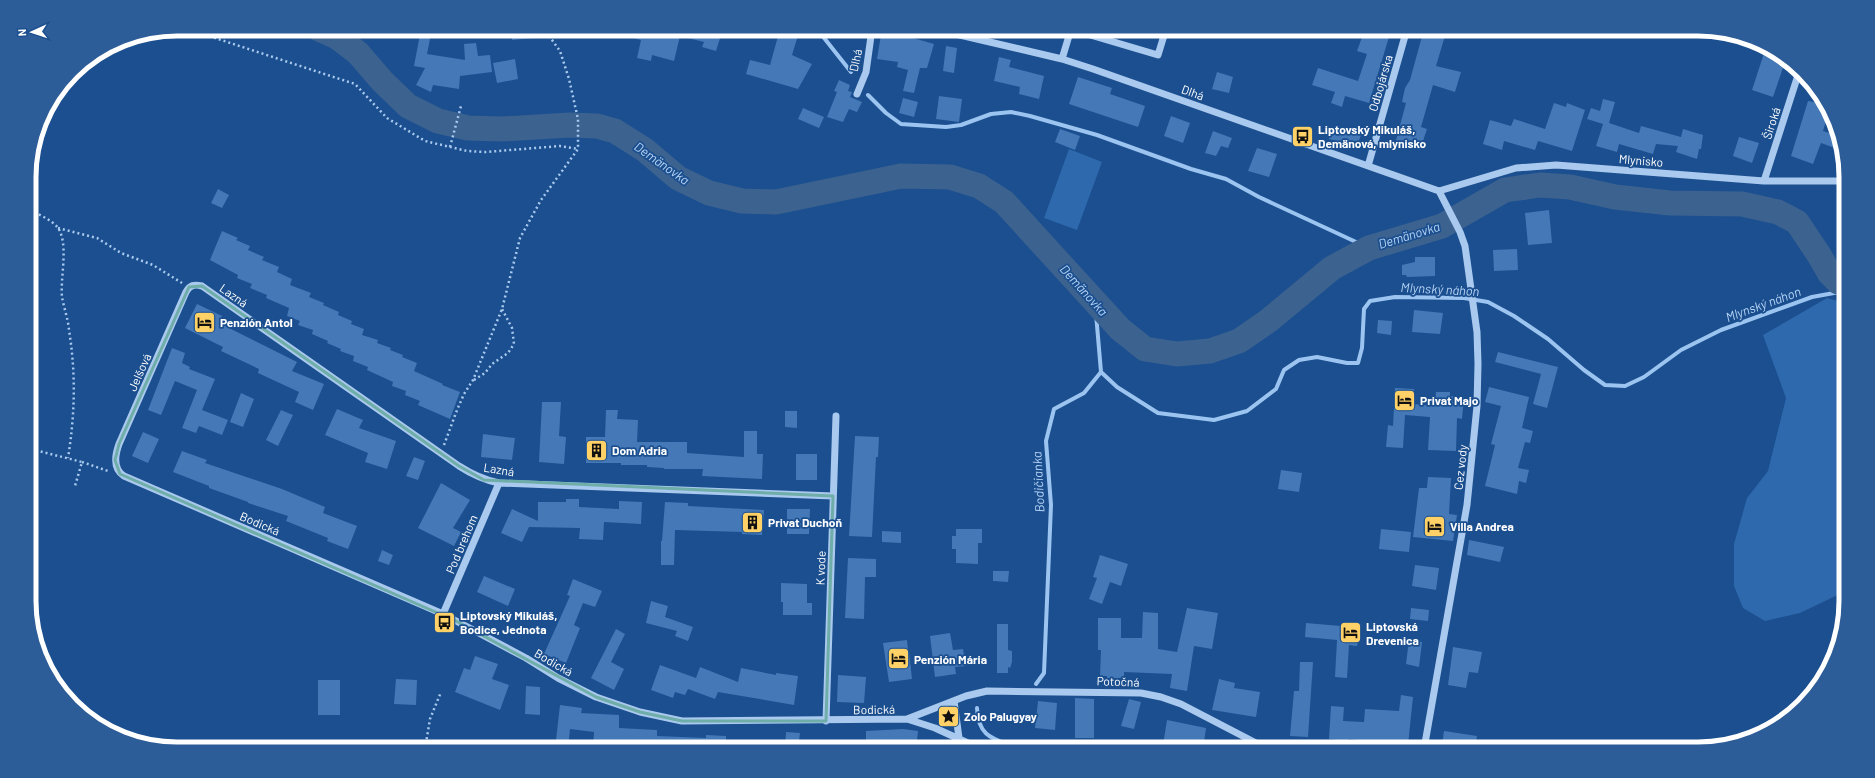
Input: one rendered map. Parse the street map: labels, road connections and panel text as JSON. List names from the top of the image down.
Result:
{
  "streets": {
    "street": [
      "Dlhá",
      "Odbojárska",
      "Široká",
      "Mlynisko",
      "Lazná",
      "Jelšová",
      "Cez vody",
      "Bodická",
      "Pod brehom",
      "K vode",
      "Potočná"
    ]
  },
  "crossings": [
    ["Dlhá", "Odbojárska"],
    ["Dlhá", "Mlynisko"],
    ["Dlhá", "Cez vody"],
    ["Široká", "Mlynisko"],
    ["Mlynisko", "Cez vody"],
    ["Lazná", "Jelšová"],
    ["Lazná", "Pod brehom"],
    ["Lazná", "K vode"],
    ["Jelšová", "Bodická"],
    ["Bodická", "Pod brehom"],
    ["Bodická", "K vode"],
    ["Bodická", "Potočná"]
  ],
  "water": ["Demänovka", "Mlynský náhon", "Bodičianka"],
  "places": {
    "bus stop": ["Liptovský Mikuláš, Demänová, mlynisko", "Liptovský Mikuláš, Bodice, Jednota"],
    "hotel": [
      "Penzión Antol",
      "Privat Majo",
      "Villa Andrea",
      "Liptovská Drevenica",
      "Penzión Mária"
    ],
    "building": ["Dom Adria", "Privat Duchoň"],
    "place": ["Zolo Palugyay"]
  },
  "north": "left"
}
